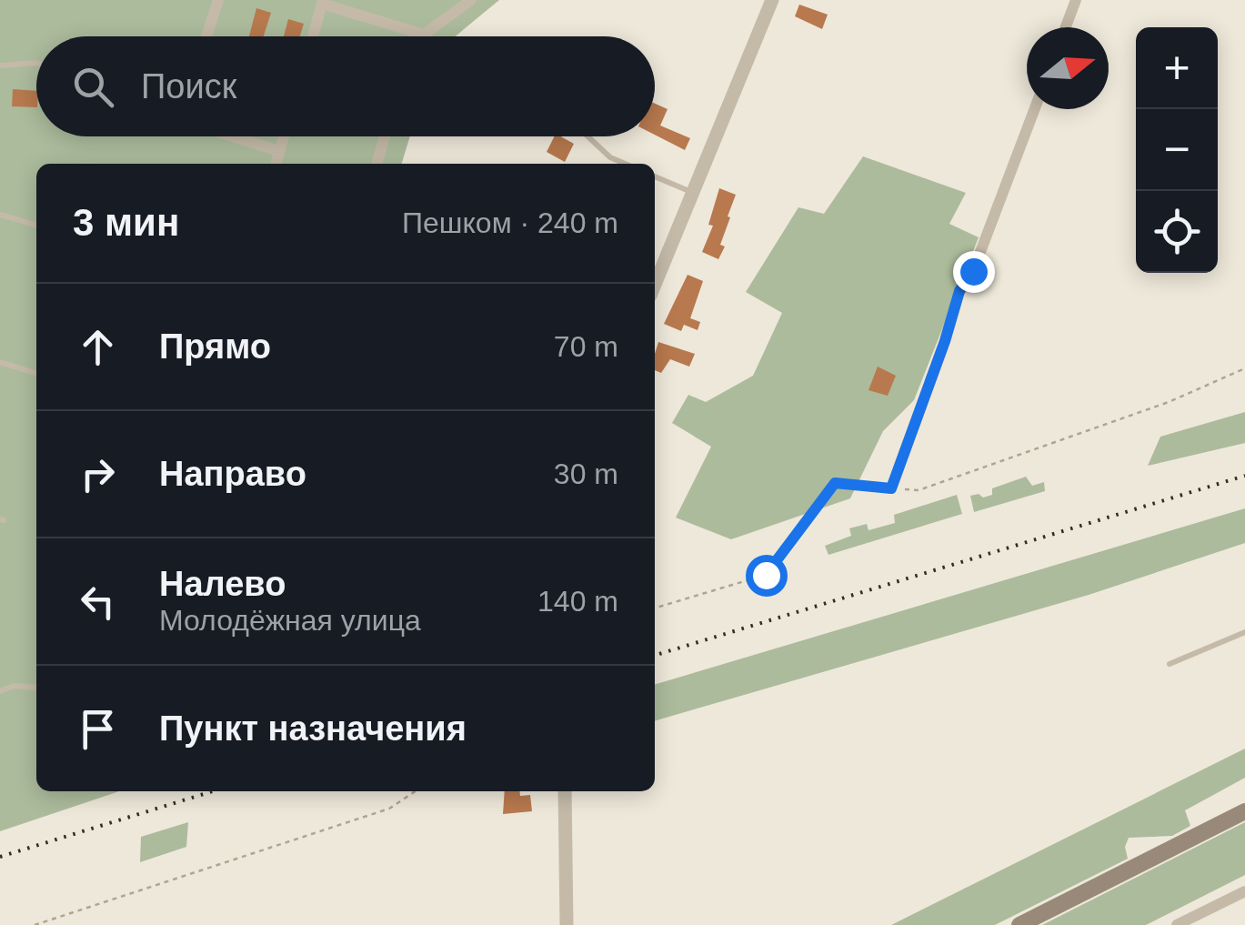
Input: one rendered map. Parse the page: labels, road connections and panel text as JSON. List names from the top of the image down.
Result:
{
  "north": "right",
  "page": {
    "map_buttons": ["+", "−"],
    "search": "Поиск",
    "heading": ["3 мин", "Пешком · 240 m"],
    "list": [
      ["Прямо", "70 m"],
      ["Направо", "30 m"],
      ["Налево", "Молодёжная улица", "140 m"],
      "Пункт назначения"
    ]
  }
}
